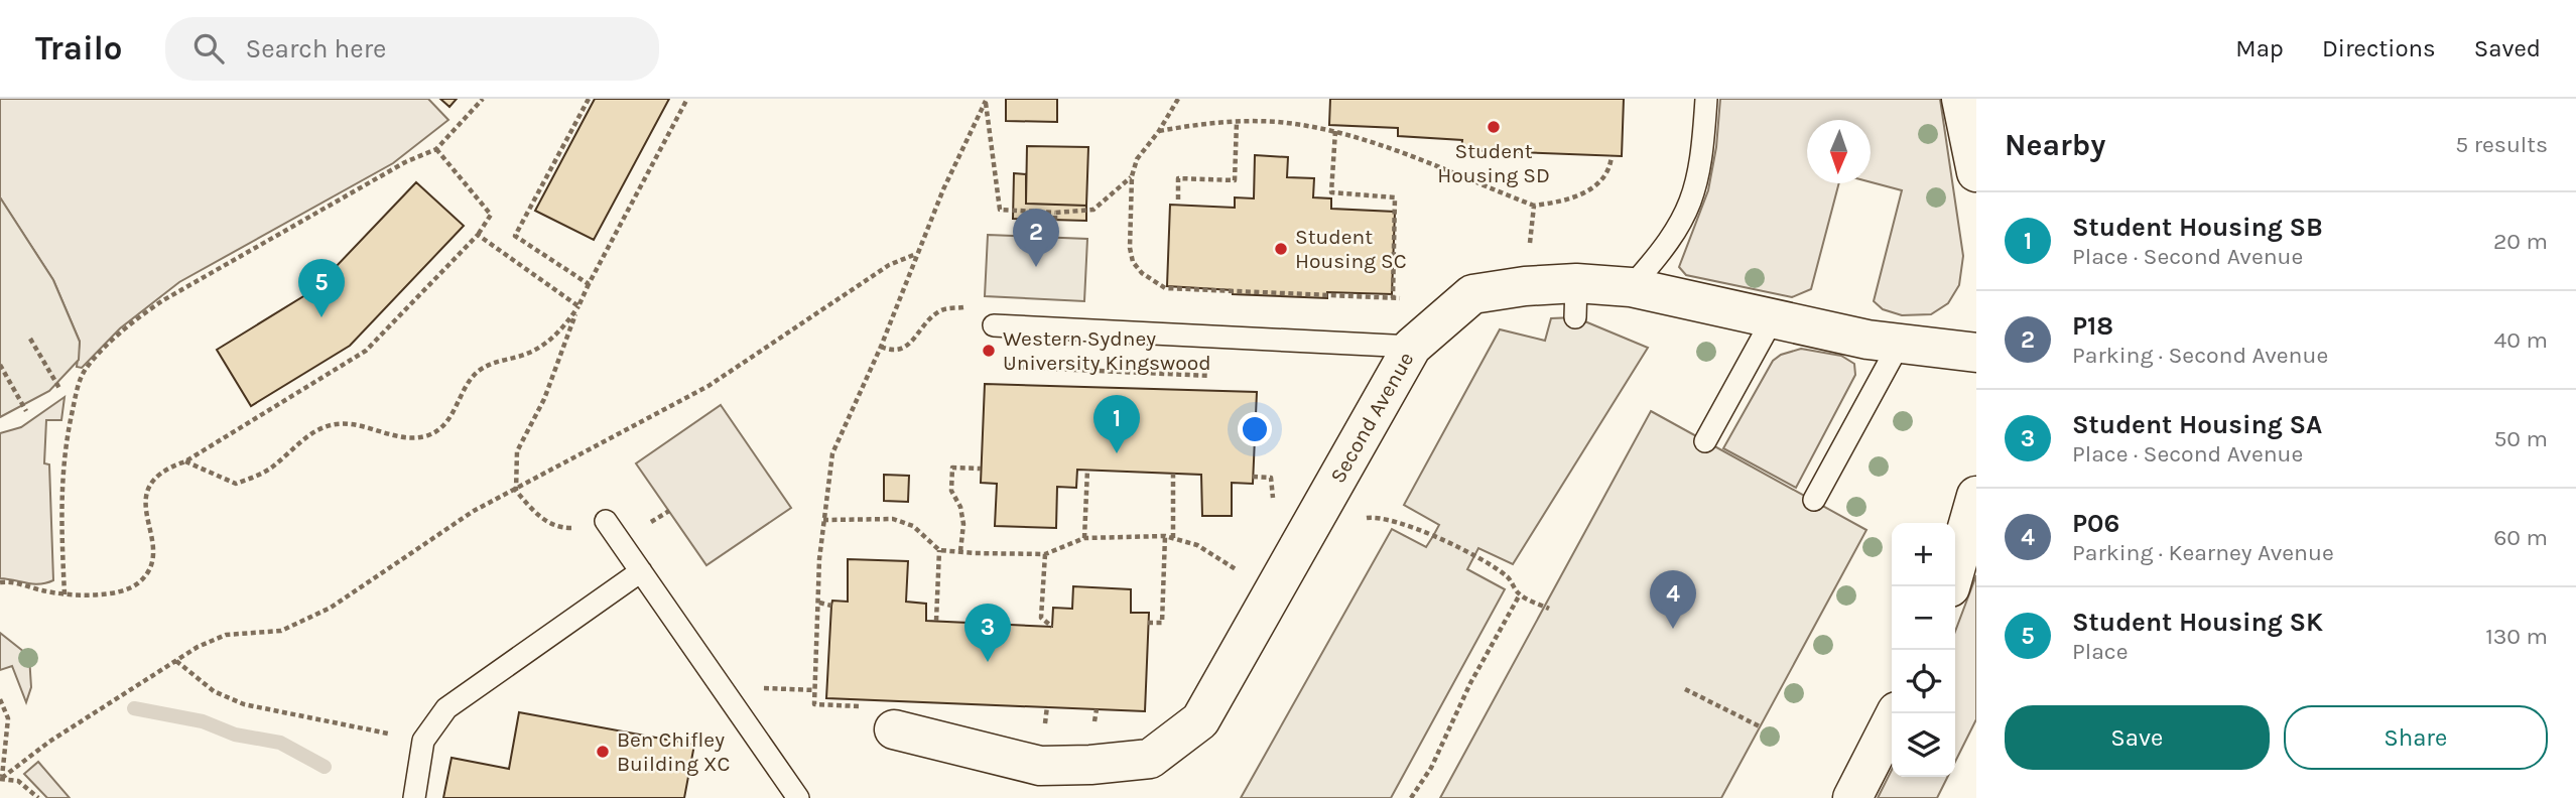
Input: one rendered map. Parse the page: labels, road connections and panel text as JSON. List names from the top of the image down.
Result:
{
  "streets": {
    "street": ["Second Avenue"]
  },
  "places": [
    "Student Housing SD",
    "Student Housing SC",
    "Western Sydney University Kingswood",
    "Ben Chifley Building XC"
  ],
  "north": "bottom",
  "page": {
    "header": "Trailo",
    "search": "Search here",
    "nav": ["Map", "Directions", "Saved"],
    "heading": ["Nearby", "5 results"],
    "list": [
      {
        "mark": "1",
        "name": "Student Housing SB",
        "note": "Place · Second Avenue",
        "value": "20 m"
      },
      {
        "mark": "2",
        "name": "P18",
        "note": "Parking · Second Avenue",
        "value": "40 m"
      },
      {
        "mark": "3",
        "name": "Student Housing SA",
        "note": "Place · Second Avenue",
        "value": "50 m"
      },
      {
        "mark": "4",
        "name": "P06",
        "note": "Parking · Kearney Avenue",
        "value": "60 m"
      },
      {
        "mark": "5",
        "name": "Student Housing SK",
        "note": "Place",
        "value": "130 m"
      }
    ],
    "pins": [
      "2",
      "5",
      "1",
      "4",
      "3"
    ],
    "map_buttons": ["+", "−"],
    "buttons": ["Save", "Share"]
  }
}
